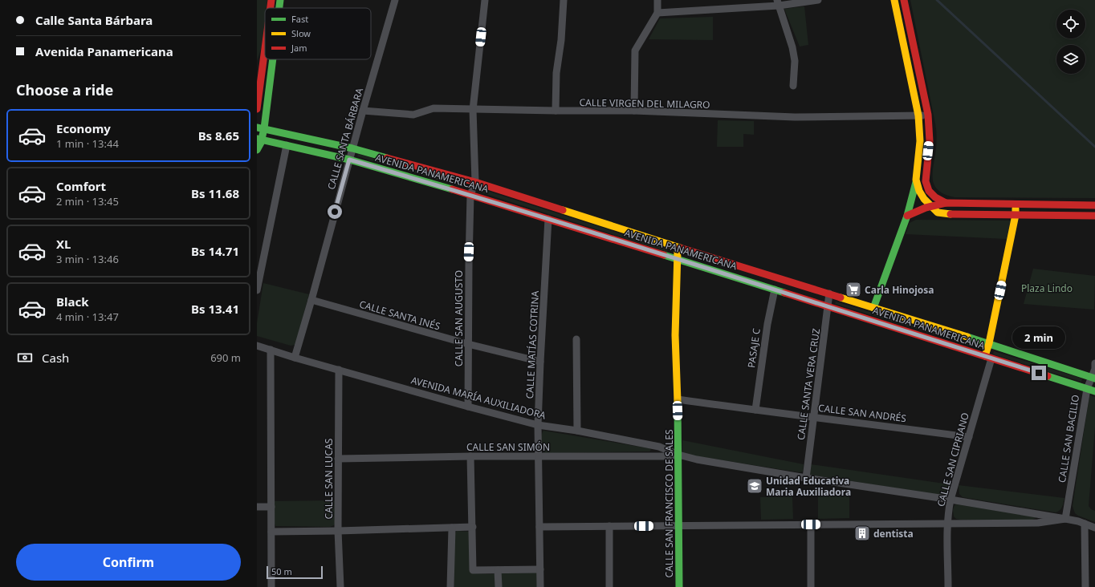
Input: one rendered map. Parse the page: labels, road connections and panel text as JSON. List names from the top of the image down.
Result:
{
  "streets": {
    "main road": ["AVENIDA PANAMERICANA", "CALLE SAN CIPRIANO", "CALLE SAN FRANCISCO DE SALES"],
    "street": [
      "CALLE VIRGEN DEL MILAGRO",
      "CALLE SANTA BÁRBARA",
      "CALLE SANTA INÉS",
      "CALLE SAN AUGUSTO",
      "CALLE MATÍAS COTRINA",
      "PASAJE C",
      "CALLE SANTA VERA CRUZ",
      "AVENIDA MARÍA AUXILIADORA",
      "CALLE SAN ANDRÉS",
      "CALLE SAN BACILIO",
      "CALLE SAN SIMÓN",
      "CALLE SAN LUCAS"
    ]
  },
  "crossings": [
    ["CALLE VIRGEN DEL MILAGRO", "CALLE SANTA BÁRBARA"],
    ["CALLE VIRGEN DEL MILAGRO", "CALLE SAN AUGUSTO"],
    ["CALLE SANTA BÁRBARA", "AVENIDA PANAMERICANA"],
    ["CALLE SANTA BÁRBARA", "CALLE SANTA INÉS"],
    ["CALLE SANTA BÁRBARA", "AVENIDA MARÍA AUXILIADORA"],
    ["AVENIDA PANAMERICANA", "CALLE SAN AUGUSTO"],
    ["AVENIDA PANAMERICANA", "CALLE MATÍAS COTRINA"],
    ["AVENIDA PANAMERICANA", "PASAJE C"],
    ["AVENIDA PANAMERICANA", "CALLE SANTA VERA CRUZ"],
    ["AVENIDA PANAMERICANA", "CALLE SAN BACILIO"],
    ["AVENIDA PANAMERICANA", "CALLE SAN CIPRIANO"],
    ["AVENIDA PANAMERICANA", "CALLE SAN FRANCISCO DE SALES"],
    ["CALLE SANTA INÉS", "CALLE SAN AUGUSTO"],
    ["CALLE SANTA INÉS", "CALLE MATÍAS COTRINA"],
    ["CALLE SAN AUGUSTO", "AVENIDA MARÍA AUXILIADORA"],
    ["CALLE MATÍAS COTRINA", "AVENIDA MARÍA AUXILIADORA"],
    ["CALLE MATÍAS COTRINA", "CALLE SAN SIMÓN"],
    ["PASAJE C", "CALLE SAN ANDRÉS"],
    ["CALLE SANTA VERA CRUZ", "AVENIDA MARÍA AUXILIADORA"],
    ["CALLE SANTA VERA CRUZ", "CALLE SAN ANDRÉS"],
    ["AVENIDA MARÍA AUXILIADORA", "CALLE SAN BACILIO"],
    ["AVENIDA MARÍA AUXILIADORA", "CALLE SAN SIMÓN"],
    ["AVENIDA MARÍA AUXILIADORA", "CALLE SAN CIPRIANO"],
    ["AVENIDA MARÍA AUXILIADORA", "CALLE SAN LUCAS"],
    ["AVENIDA MARÍA AUXILIADORA", "CALLE SAN FRANCISCO DE SALES"],
    ["CALLE SAN ANDRÉS", "CALLE SAN CIPRIANO"],
    ["CALLE SAN ANDRÉS", "CALLE SAN FRANCISCO DE SALES"],
    ["CALLE SAN SIMÓN", "CALLE SAN LUCAS"],
    ["CALLE SAN SIMÓN", "CALLE SAN FRANCISCO DE SALES"]
  ],
  "parks": ["Plaza Lindo"],
  "places": {
    "supermarket": ["Carla Hinojosa"],
    "school or university": ["Unidad Educativa Maria Auxiliadora"],
    "building": ["dentista"]
  },
  "legend": ["Fast", "Slow", "Jam"],
  "scale_bar": "50 m",
  "page": {
    "banner": ["Calle Santa Bárbara", "Avenida Panamericana"],
    "heading": "Choose a ride",
    "list": [
      {
        "name": "Economy",
        "note": "1 min · 13:44",
        "value": "Bs 8.65"
      },
      {
        "name": "Comfort",
        "note": "2 min · 13:45",
        "value": "Bs 11.68"
      },
      {
        "name": "XL",
        "note": "3 min · 13:46",
        "value": "Bs 14.71"
      },
      {
        "name": "Black",
        "note": "4 min · 13:47",
        "value": "Bs 13.41"
      }
    ],
    "bubble": "2 min",
    "pay": ["Cash", "690 m"],
    "buttons": "Confirm",
    "scale": "50 m"
  }
}
